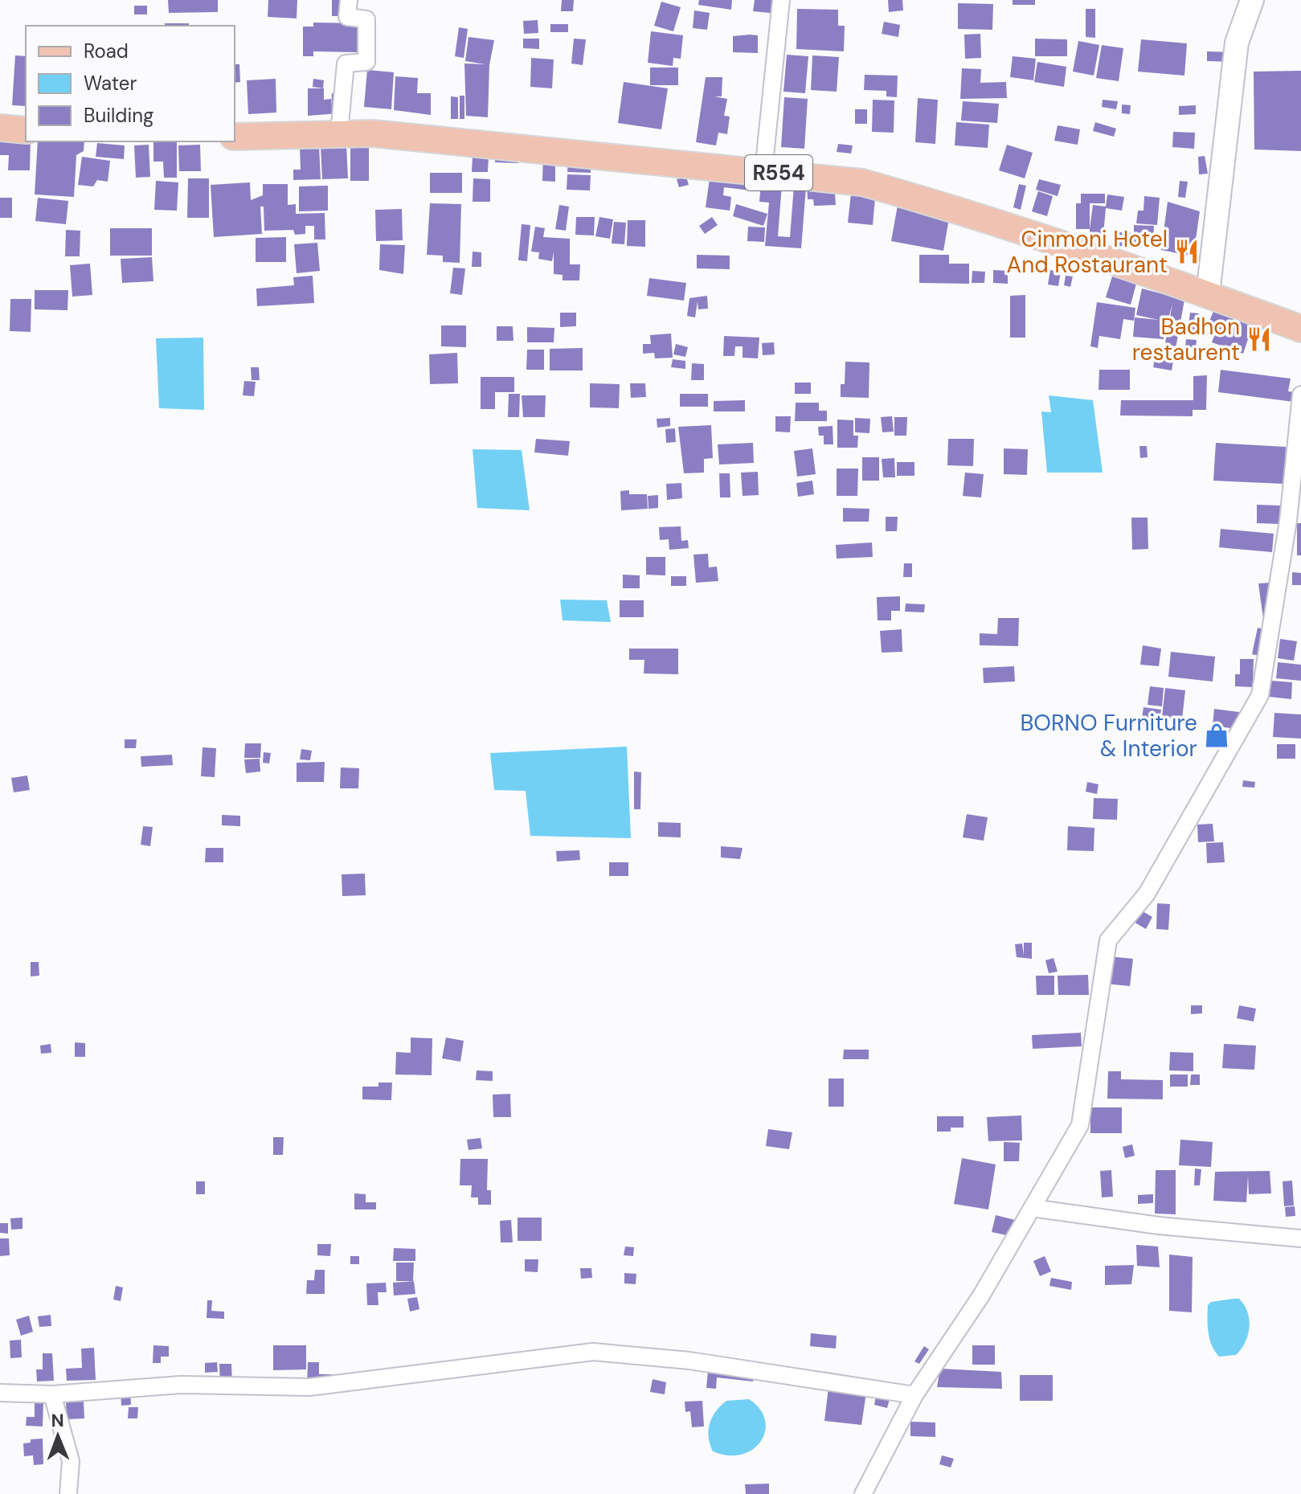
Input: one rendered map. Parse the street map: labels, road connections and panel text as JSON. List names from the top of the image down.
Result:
{
  "streets": {
    "main road": ["R554"]
  },
  "places": {
    "restaurant": ["Cinmoni Hotel And Rostaurant", "Badhon restaurent"],
    "shop": ["BORNO Furniture & Interior"]
  },
  "legend": ["Road", "Water", "Building"],
  "north": "top"
}
